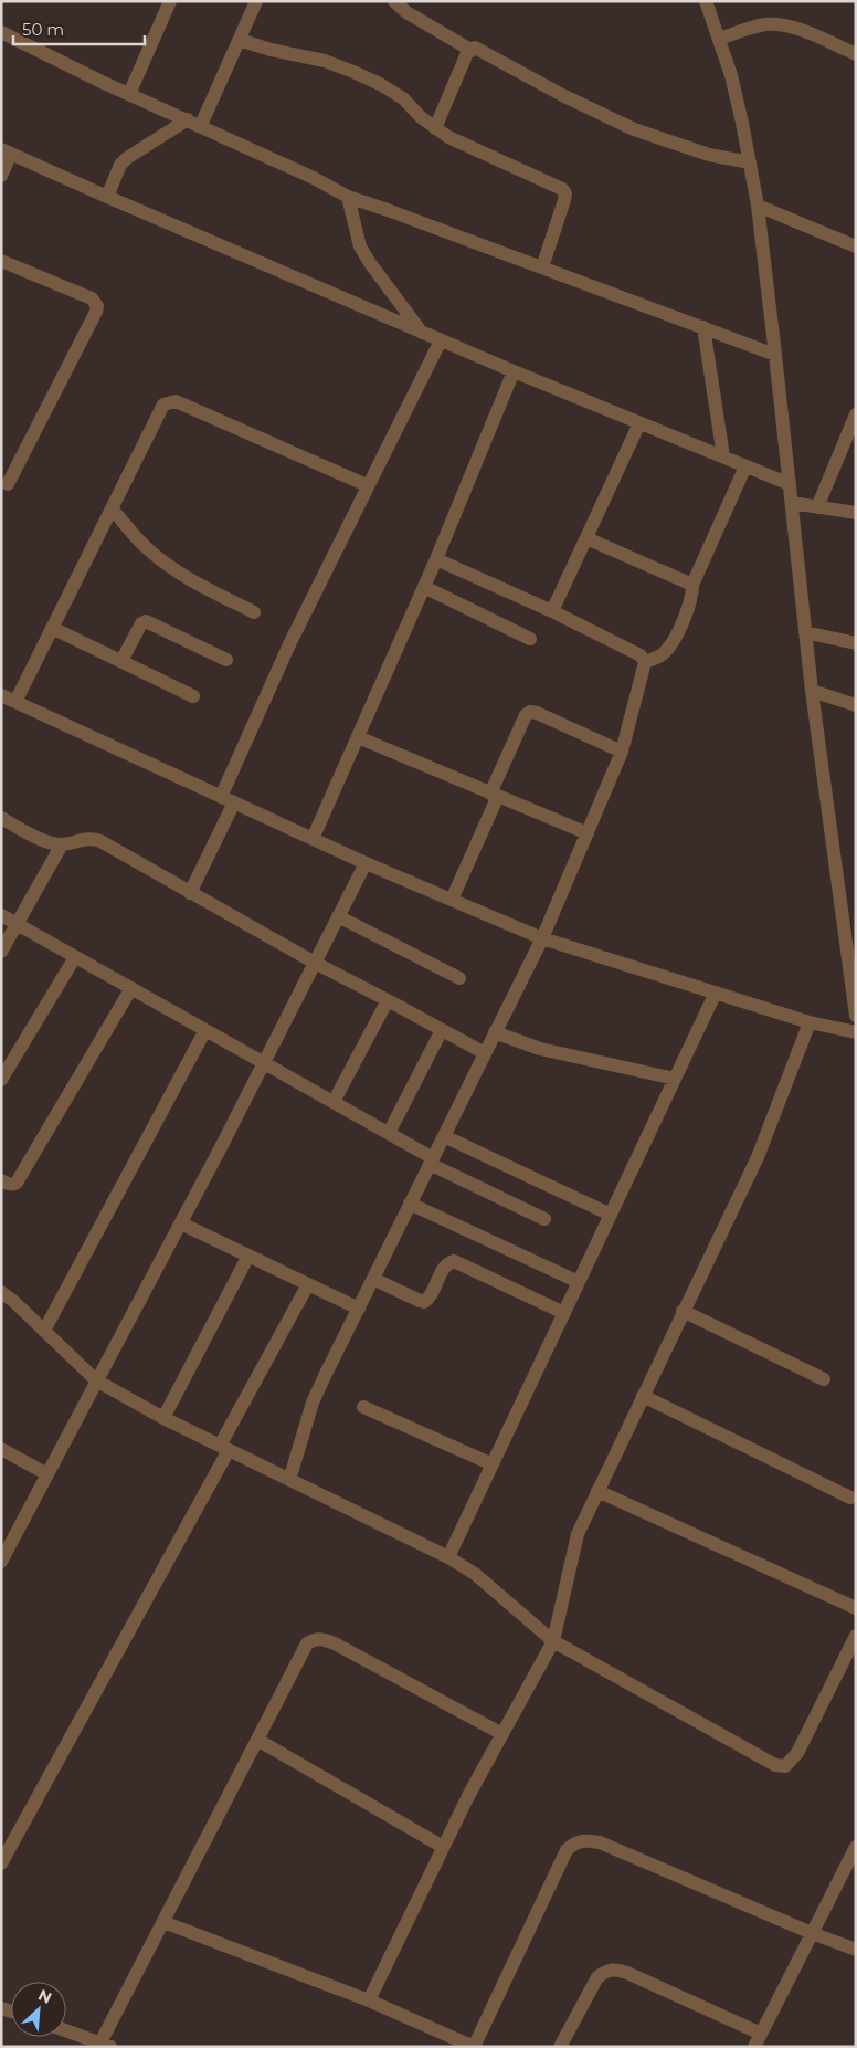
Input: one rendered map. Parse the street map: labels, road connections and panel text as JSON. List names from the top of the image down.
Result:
{
  "scale_bar": "50 m",
  "north": "top right"
}
